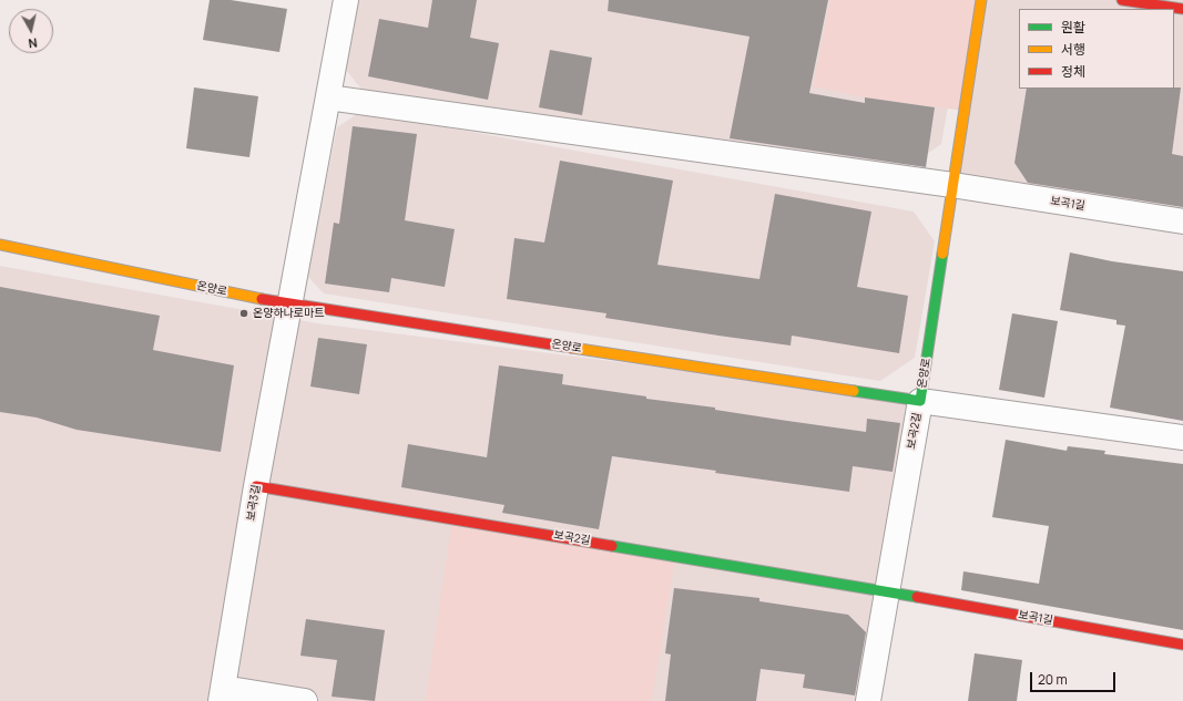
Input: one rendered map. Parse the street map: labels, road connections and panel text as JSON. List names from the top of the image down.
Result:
{
  "streets": {
    "main road": ["보곡1길", "온양로", "보곡2길"],
    "street": ["보곡3길"]
  },
  "crossings": [
    ["보곡1길", "온양로"],
    ["보곡1길", "보곡2길"],
    ["온양로", "보곡2길"],
    ["온양로", "보곡3길"],
    ["보곡2길", "보곡3길"]
  ],
  "places": ["온양하나로마트"],
  "legend": ["원활", "서행", "정체"],
  "scale_bar": "20 m",
  "north": "bottom"
}
